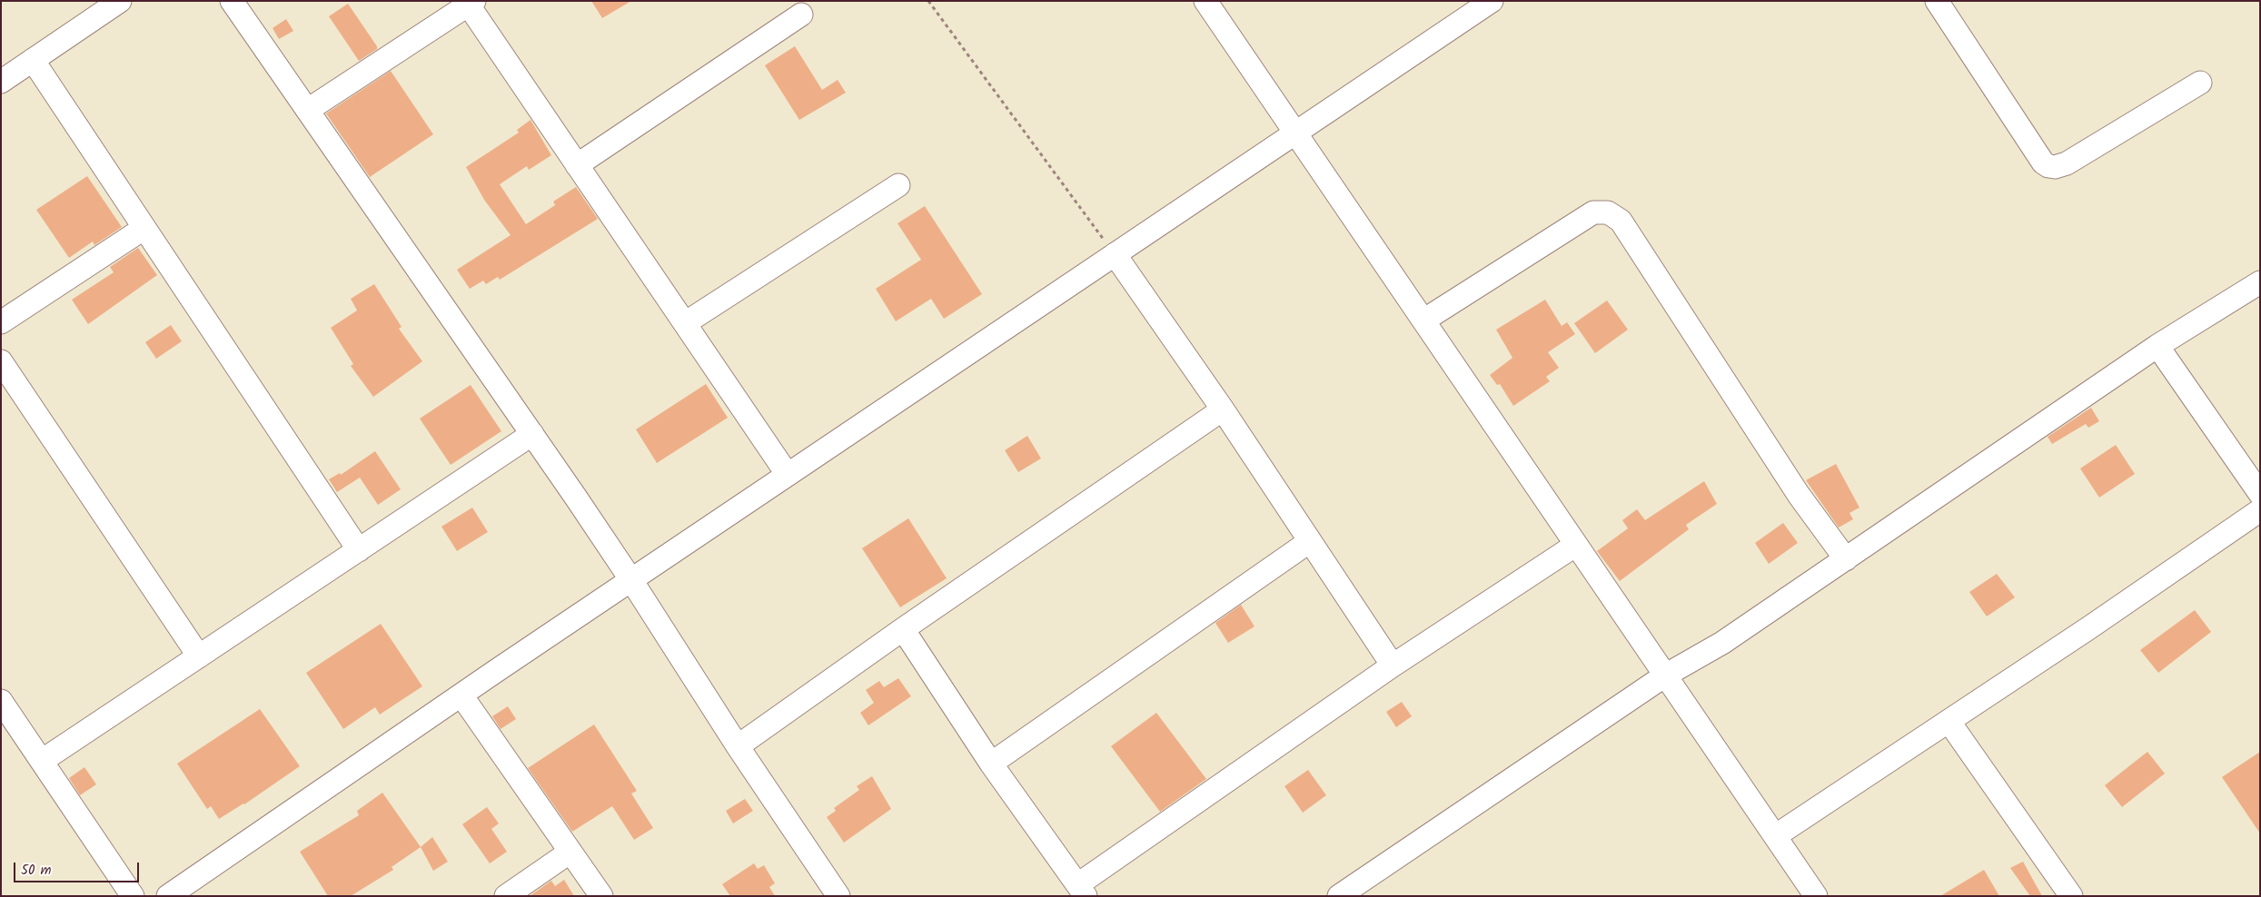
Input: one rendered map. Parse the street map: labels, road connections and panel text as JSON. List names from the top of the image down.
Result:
{
  "scale_bar": "50 m"
}
